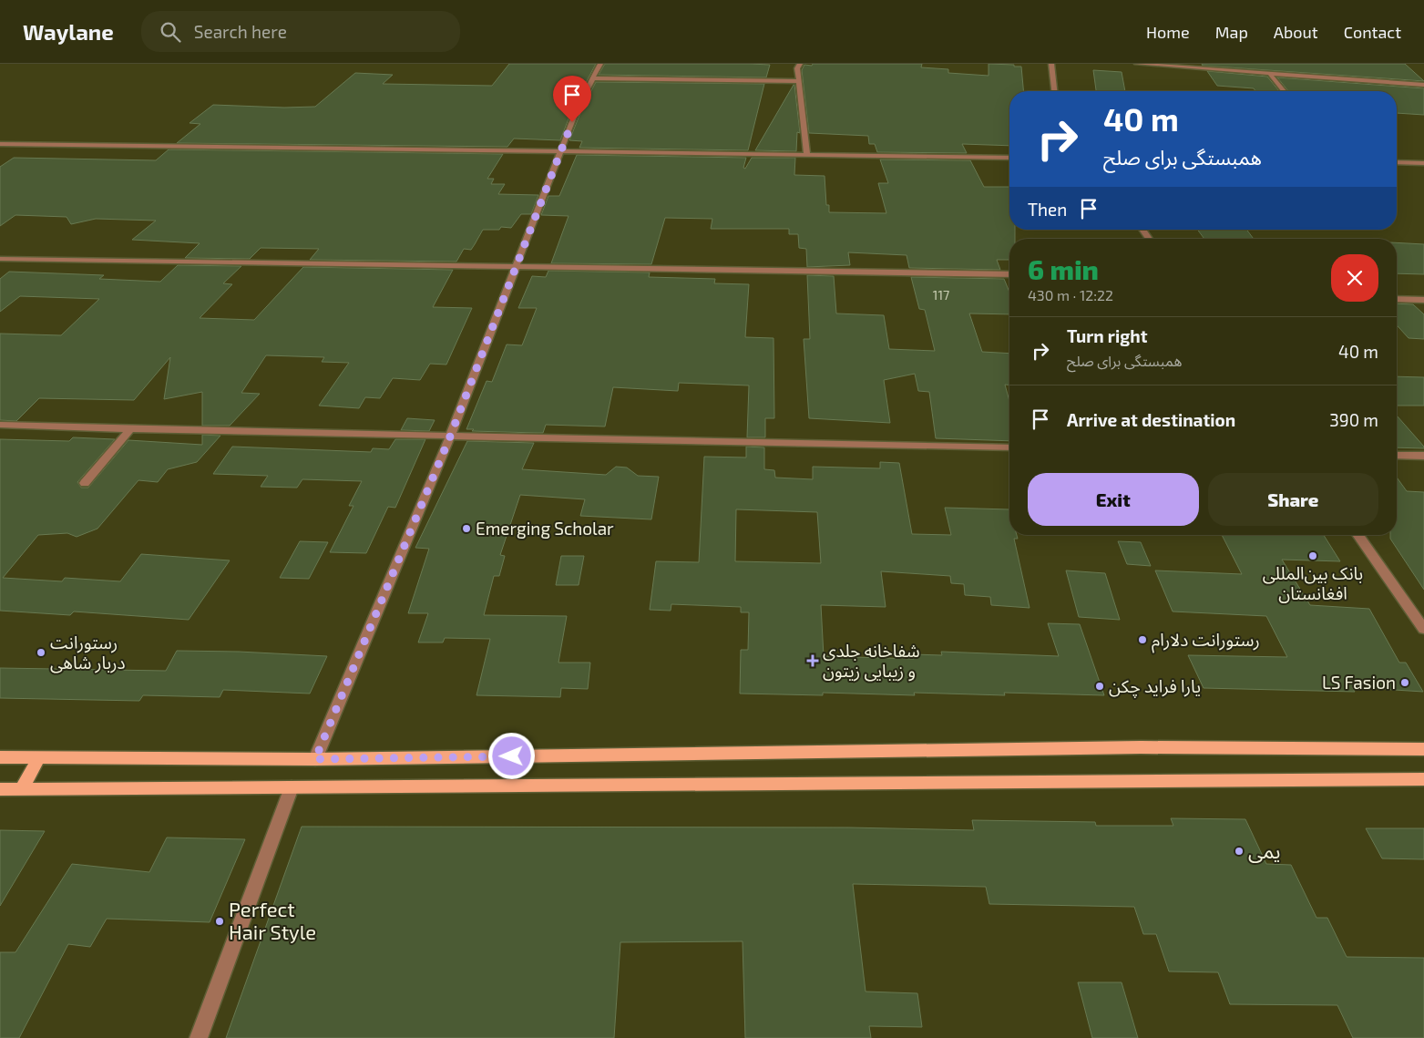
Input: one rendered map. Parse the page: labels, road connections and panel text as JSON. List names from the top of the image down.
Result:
{
  "places": {
    "other": [
      "Emerging Scholar",
      "بانک بین‌المللی افغانستان",
      "رستورانت دلارام",
      "رستورانت دربار شاهی",
      "LS Fasion",
      "یارا فراید چکن",
      "یمی",
      "Perfect Hair Style"
    ],
    "health": ["شفاخانه جلدی و زیبایی زیتون"]
  },
  "house_numbers": ["117"],
  "page": {
    "header": "Waylane",
    "search": "Search here",
    "nav": [
      "Home",
      "Map",
      "About",
      "Contact"
    ],
    "turn": ["40 m", "همبستگی برای صلح"],
    "then": "Then",
    "heading": ["6 min", "430 m · 12:22"],
    "list": [
      {
        "name": "Turn right",
        "note": "همبستگی برای صلح",
        "value": "40 m"
      },
      {
        "name": "Arrive at destination",
        "value": "390 m"
      }
    ],
    "buttons": ["Exit", "Share"]
  }
}
